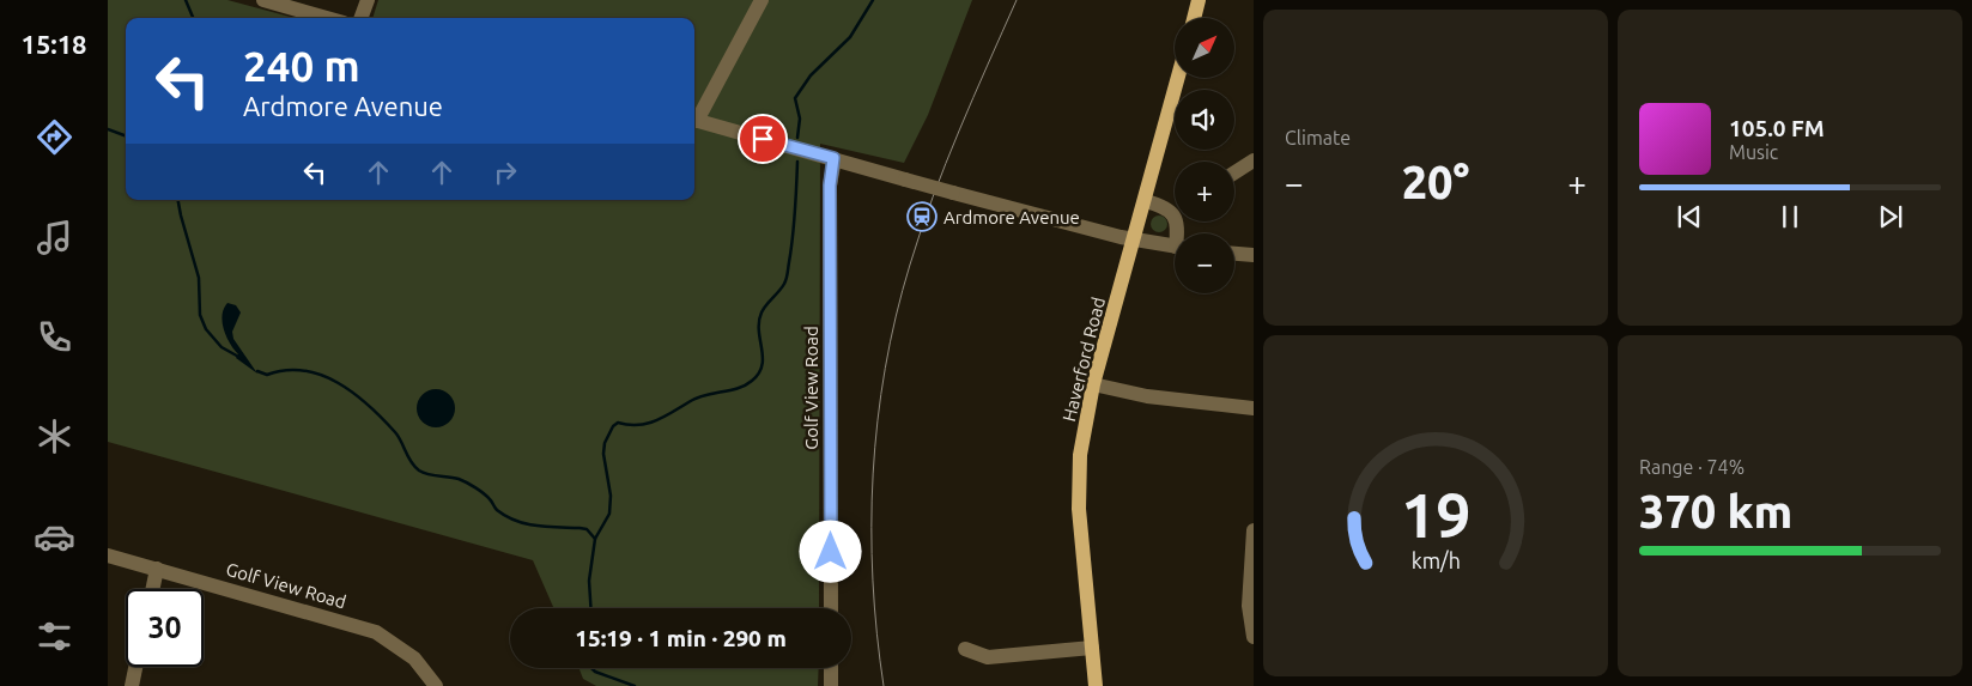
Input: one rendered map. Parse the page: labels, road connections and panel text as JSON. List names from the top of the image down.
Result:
{
  "streets": {
    "main road": ["Haverford Road"],
    "street": ["Golf View Road"]
  },
  "places": {
    "station": ["Ardmore Avenue"]
  },
  "north": "top right",
  "page": {
    "tabs": "15:18",
    "tile": [
      "Climate",
      ["Range · 74%", "370 km"]
    ],
    "map_buttons": ["+", "−"],
    "turn": ["240 m", "Ardmore Avenue"],
    "song": ["105.0 FM", "Music"],
    "heat": ["−", "20°", "+"],
    "limit": "30",
    "trip": "15:19 · 1 min · 290 m",
    "gauge": ["19", "km/h"]
  }
}
